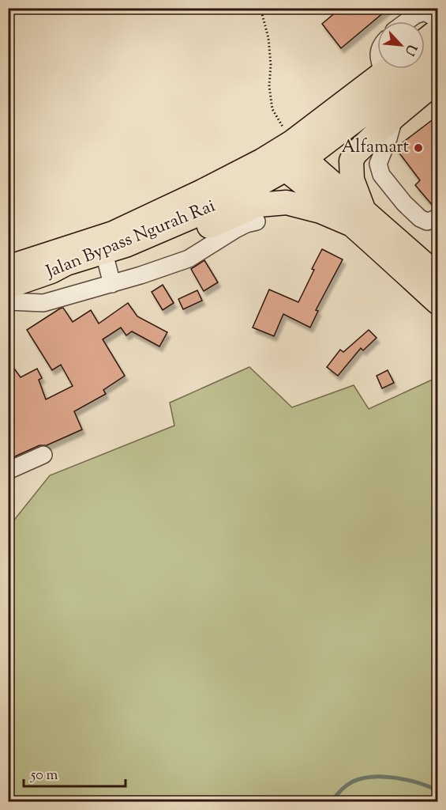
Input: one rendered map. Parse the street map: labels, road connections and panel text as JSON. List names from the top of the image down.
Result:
{
  "streets": {
    "highway": ["Jalan Bypass Ngurah Rai"]
  },
  "places": ["Alfamart"],
  "scale_bar": "50 m",
  "north": "bottom right"
}
